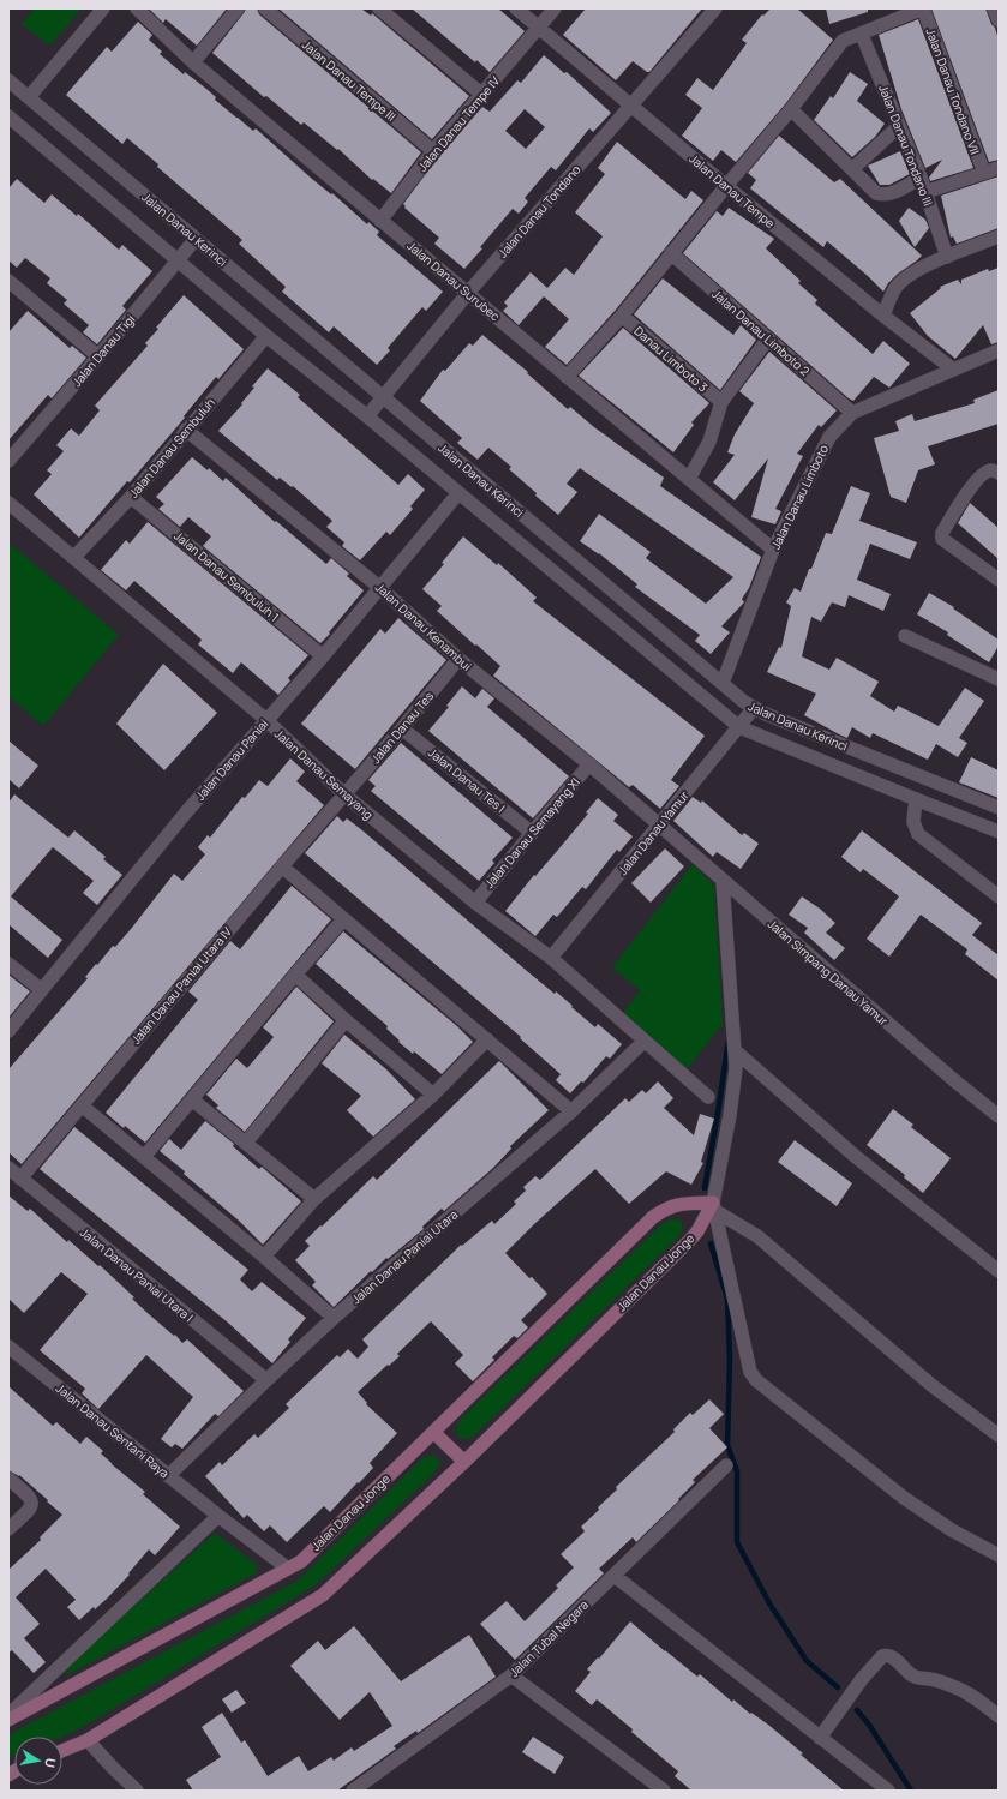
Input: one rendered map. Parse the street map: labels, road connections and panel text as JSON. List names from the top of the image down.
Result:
{
  "streets": {
    "main road": ["Jalan Danau Jonge"],
    "street": [
      "Jalan Danau Tempe III",
      "Jalan Danau Tondano VII",
      "Jalan Danau Tempe IV",
      "Jalan Danau Tondano III",
      "Jalan Danau Tempe",
      "Jalan Danau Tondano",
      "Jalan Danau Kerinci",
      "Jalan Danau Surubec",
      "Jalan Danau Limboto 2",
      "Jalan Danau Tigi",
      "Danau Limboto 3",
      "Jalan Danau Sembuluh",
      "Jalan Danau Limboto",
      "Jalan Danau Sembuluh 1",
      "Jalan Danau Kenambui",
      "Jalan Danau Tes",
      "Jalan Danau Paniai",
      "Jalan Danau Semayang",
      "Jalan Danau Tes I",
      "Jalan Danau Semayang XI",
      "Jalan Danau Yamur",
      "Jalan Simpang Danau Yamur",
      "Jalan Danau Paniai Utara IV",
      "Jalan Danau Paniai Utara",
      "Jalan Danau Paniai Utara I",
      "Jalan Danau Sentani Raya",
      "Jalan Tubal Negara"
    ]
  },
  "crossings": [
    ["Jalan Danau Tempe III", "Jalan Danau Tempe IV"],
    ["Jalan Danau Tempe IV", "Jalan Danau Tempe"],
    ["Jalan Danau Tempe IV", "Jalan Danau Surubec"],
    ["Jalan Danau Tempe", "Jalan Danau Tondano"],
    ["Jalan Danau Tempe", "Jalan Danau Limboto"],
    ["Jalan Danau Tondano", "Jalan Danau Kerinci"],
    ["Jalan Danau Tondano", "Jalan Danau Surubec"],
    ["Jalan Danau Kerinci", "Jalan Danau Tigi"],
    ["Jalan Danau Kerinci", "Jalan Danau Sembuluh"],
    ["Jalan Danau Kerinci", "Jalan Danau Limboto"],
    ["Jalan Danau Kerinci", "Jalan Danau Paniai"],
    ["Jalan Danau Kerinci", "Jalan Danau Yamur"],
    ["Jalan Danau Surubec", "Jalan Danau Limboto"],
    ["Jalan Danau Limboto 2", "Jalan Danau Limboto"],
    ["Jalan Danau Sembuluh", "Jalan Danau Sembuluh 1"],
    ["Jalan Danau Sembuluh", "Jalan Danau Kenambui"],
    ["Jalan Danau Sembuluh", "Jalan Danau Semayang"],
    ["Jalan Danau Sembuluh 1", "Jalan Danau Paniai"],
    ["Jalan Danau Kenambui", "Jalan Danau Tes"],
    ["Jalan Danau Kenambui", "Jalan Danau Paniai"],
    ["Jalan Danau Kenambui", "Jalan Danau Semayang XI"],
    ["Jalan Danau Kenambui", "Jalan Danau Yamur"],
    ["Jalan Danau Kenambui", "Jalan Simpang Danau Yamur"],
    ["Jalan Danau Tes", "Jalan Danau Semayang"],
    ["Jalan Danau Tes", "Jalan Danau Tes I"],
    ["Jalan Danau Tes", "Jalan Danau Paniai Utara IV"],
    ["Jalan Danau Paniai", "Jalan Danau Semayang"],
    ["Jalan Danau Semayang", "Jalan Danau Semayang XI"],
    ["Jalan Danau Semayang", "Jalan Danau Yamur"],
    ["Jalan Danau Semayang", "Jalan Danau Paniai Utara IV"],
    ["Jalan Danau Semayang", "Jalan Danau Paniai Utara"],
    ["Jalan Danau Tes I", "Jalan Danau Semayang XI"],
    ["Jalan Danau Yamur", "Jalan Simpang Danau Yamur"],
    ["Jalan Danau Paniai Utara IV", "Jalan Danau Paniai Utara I"],
    ["Jalan Danau Paniai Utara", "Jalan Danau Paniai Utara I"],
    ["Jalan Danau Paniai Utara", "Jalan Danau Sentani Raya"],
    ["Jalan Danau Jonge", "Jalan Danau Sentani Raya"]
  ],
  "north": "right"
}
